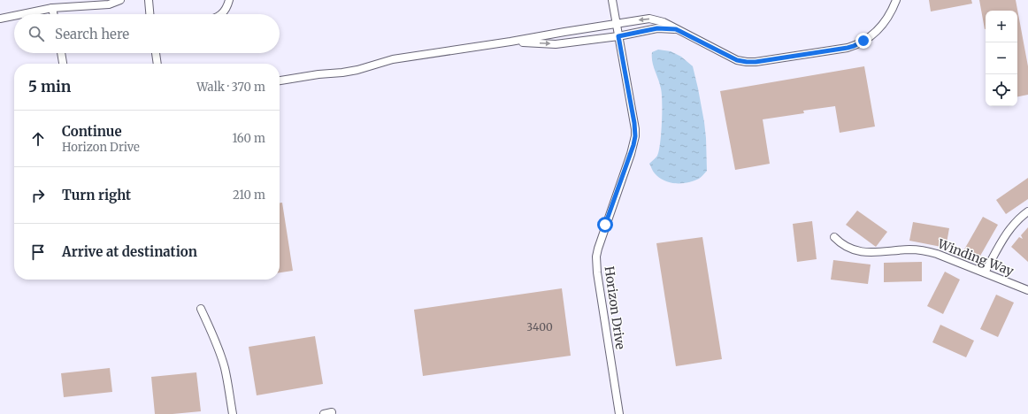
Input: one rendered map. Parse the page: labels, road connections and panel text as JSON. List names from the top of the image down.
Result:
{
  "streets": {
    "street": ["Winding Way", "Horizon Drive"]
  },
  "house_numbers": ["3400"],
  "page": {
    "map_buttons": ["+", "−"],
    "search": "Search here",
    "heading": ["5 min", "Walk · 370 m"],
    "list": [
      ["Continue", "Horizon Drive", "160 m"],
      ["Turn right", "210 m"],
      "Arrive at destination"
    ]
  }
}
